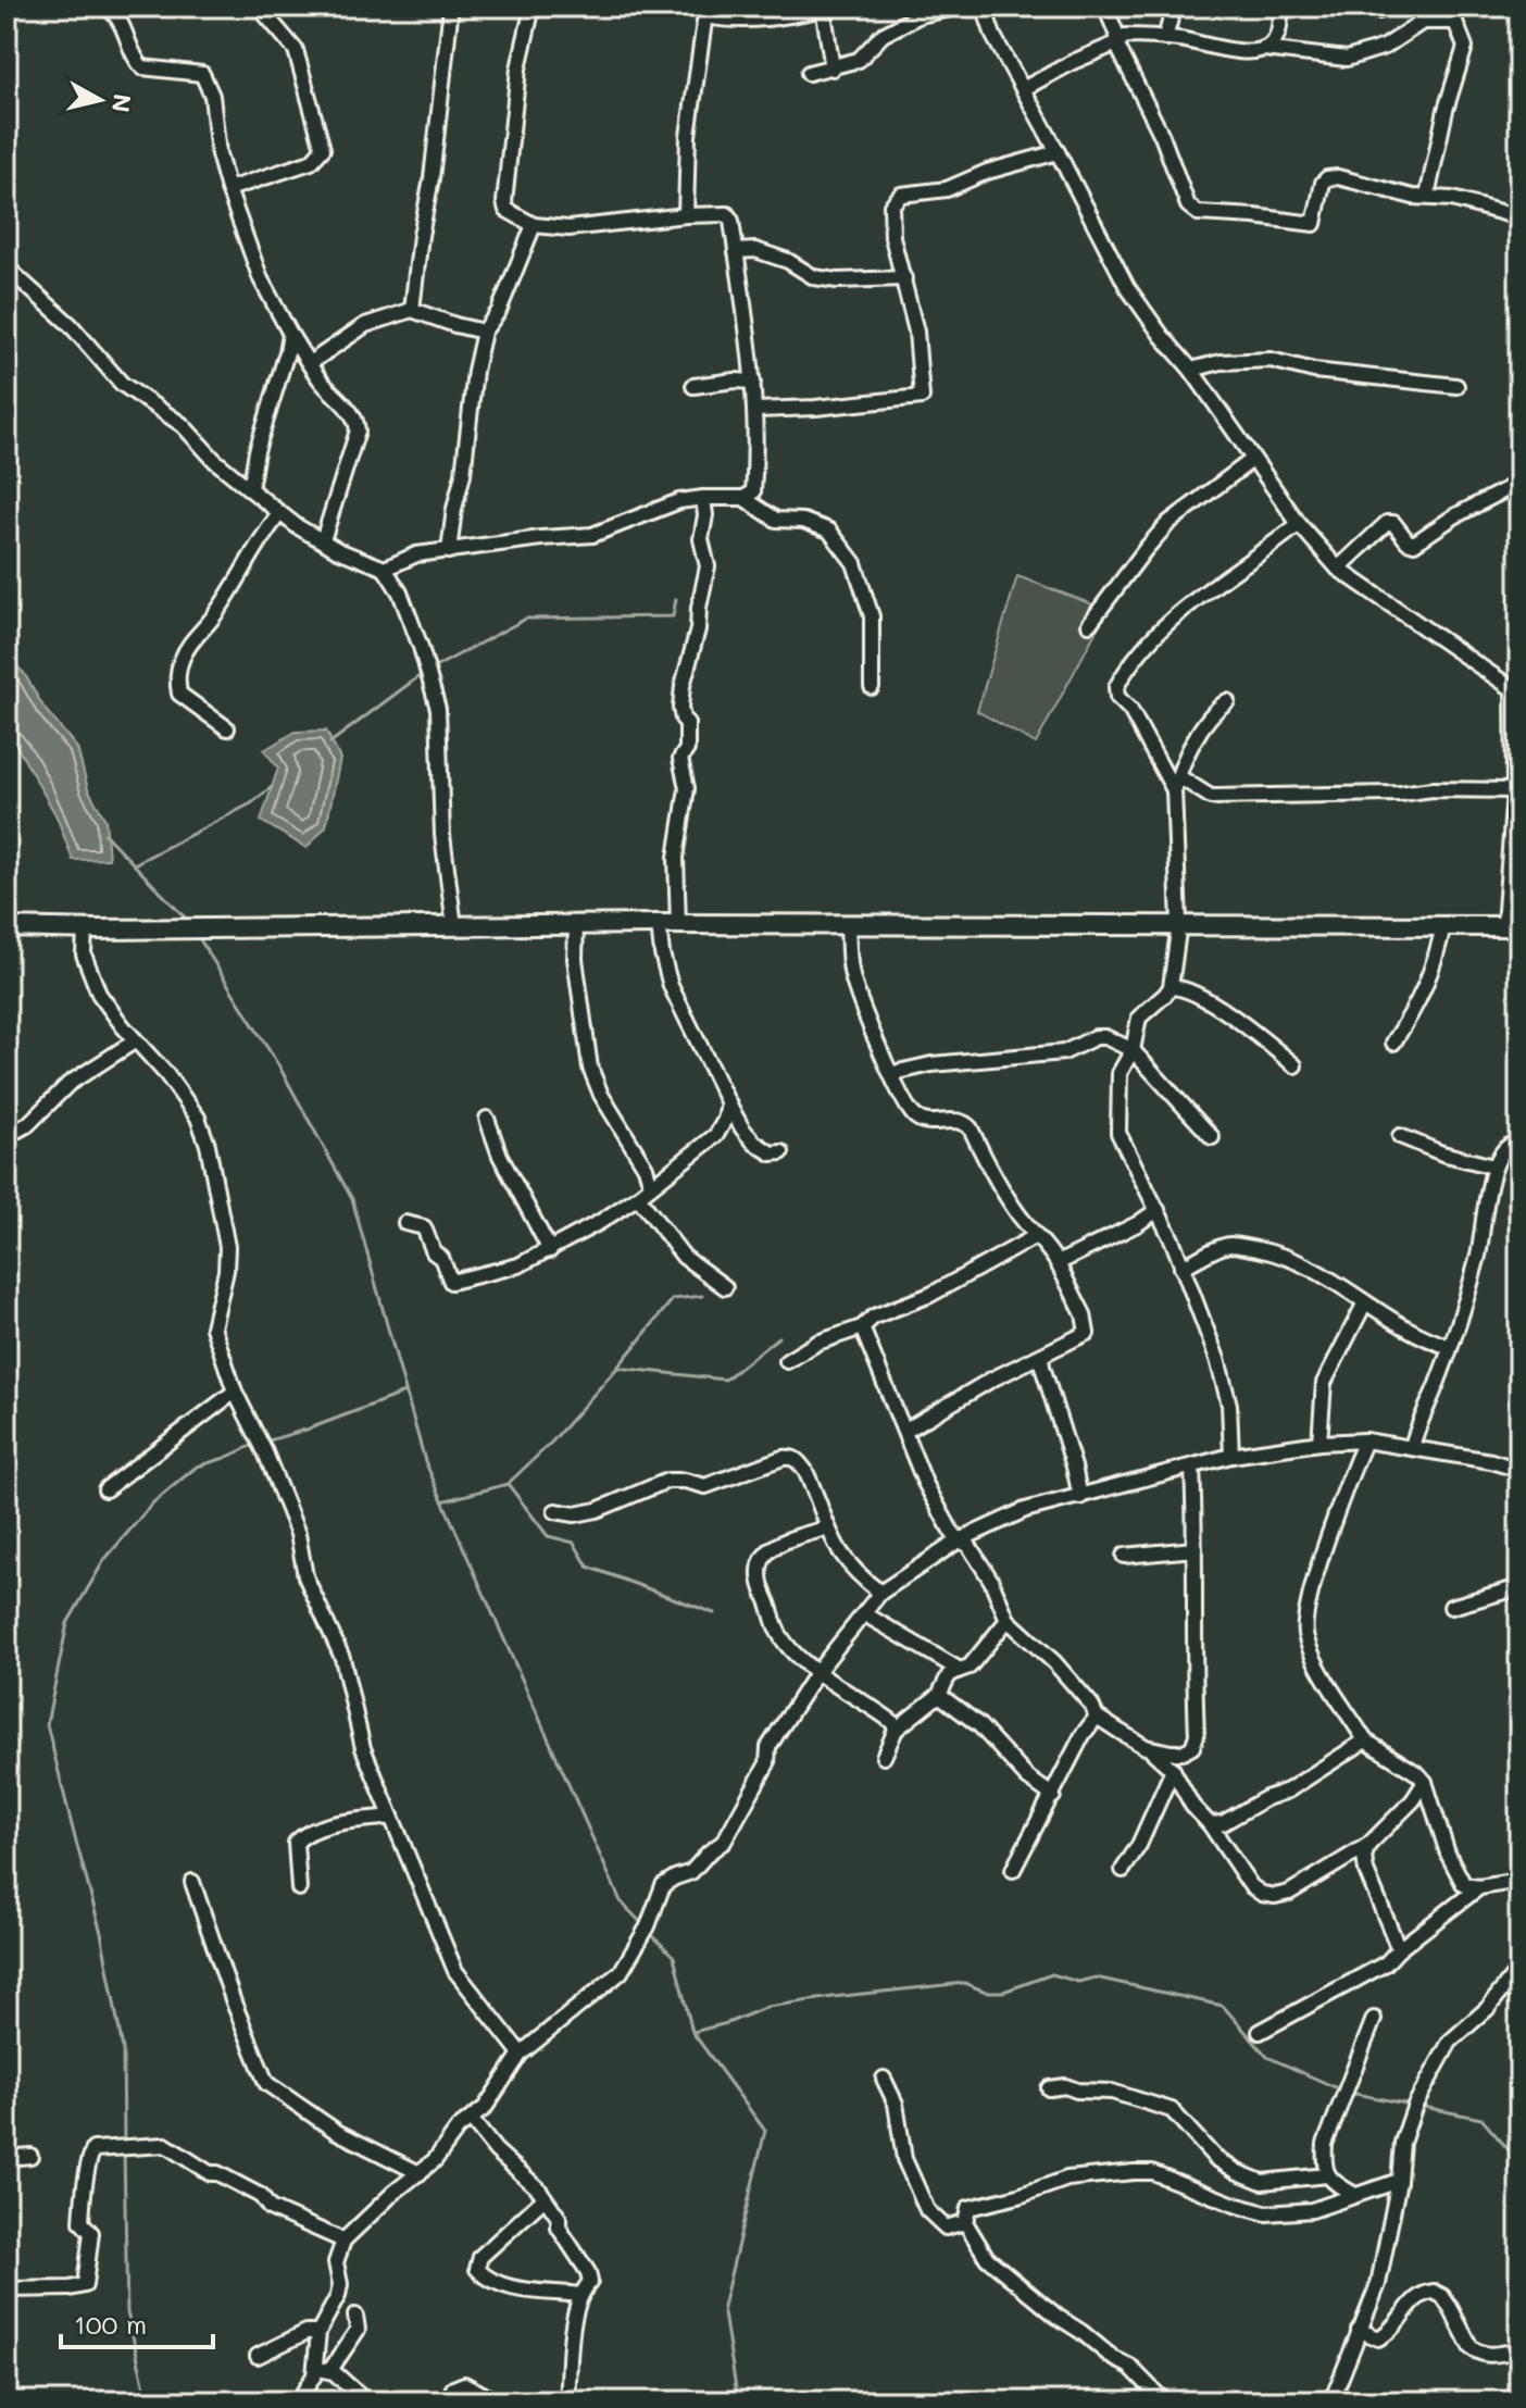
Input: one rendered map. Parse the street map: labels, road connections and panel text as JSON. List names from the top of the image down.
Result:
{
  "scale_bar": "100 m",
  "north": "right"
}
